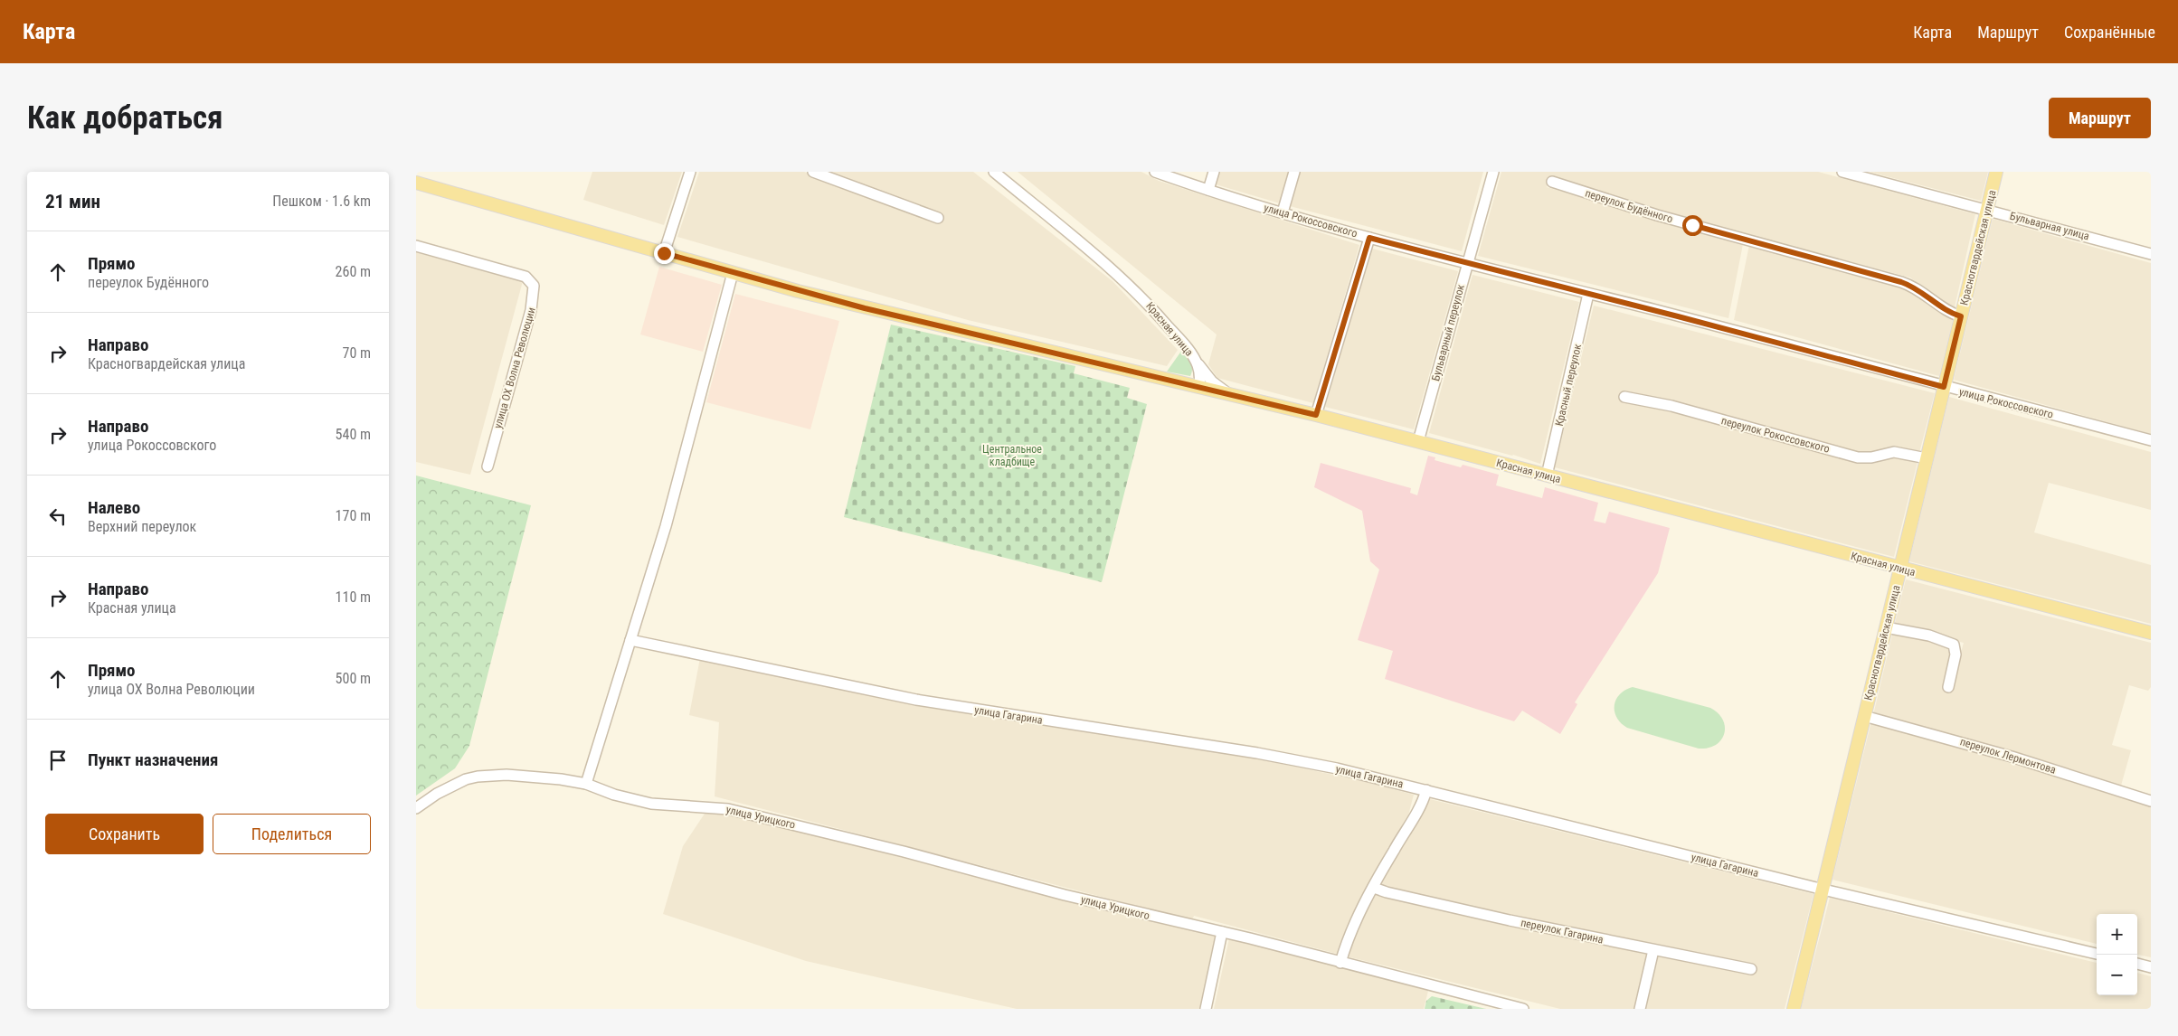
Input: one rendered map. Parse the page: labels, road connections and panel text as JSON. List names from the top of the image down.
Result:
{
  "streets": {
    "main road": ["Красногвардейская улица", "Красная улица"],
    "street": [
      "переулок Будённого",
      "улица Рокоссовского",
      "Бульварная улица",
      "Бульварный переулок",
      "улица ОХ Волна Революции",
      "Красный переулок",
      "переулок Рокоссовского",
      "улица Гагарина",
      "переулок Лермонтова",
      "улица Урицкого",
      "переулок Гагарина"
    ]
  },
  "crossings": [
    ["переулок Будённого", "Красногвардейская улица"],
    ["улица Рокоссовского", "Красногвардейская улица"],
    ["улица Рокоссовского", "Бульварный переулок"],
    ["улица Рокоссовского", "Красный переулок"],
    ["Бульварная улица", "Красногвардейская улица"],
    ["Красногвардейская улица", "Красная улица"],
    ["Красногвардейская улица", "переулок Рокоссовского"],
    ["Красногвардейская улица", "улица Гагарина"],
    ["Красногвардейская улица", "переулок Лермонтова"],
    ["Красная улица", "Бульварный переулок"],
    ["Красная улица", "Красный переулок"]
  ],
  "parks": ["Центральное кладбище"],
  "page": {
    "header": "Карта",
    "nav": ["Карта", "Маршрут", "Сохранённые"],
    "buttons": [
      "Маршрут",
      ["Сохранить", "Поделиться"]
    ],
    "title": "Как добраться",
    "heading": ["21 мин", "Пешком · 1.6 km"],
    "list": [
      ["Прямо", "переулок Будённого", "260 m"],
      ["Направо", "Красногвардейская улица", "70 m"],
      ["Направо", "улица Рокоссовского", "540 m"],
      ["Налево", "Верхний переулок", "170 m"],
      ["Направо", "Красная улица", "110 m"],
      ["Прямо", "улица ОХ Волна Революции", "500 m"],
      "Пункт назначения"
    ],
    "map_buttons": ["+", "−"]
  }
}
